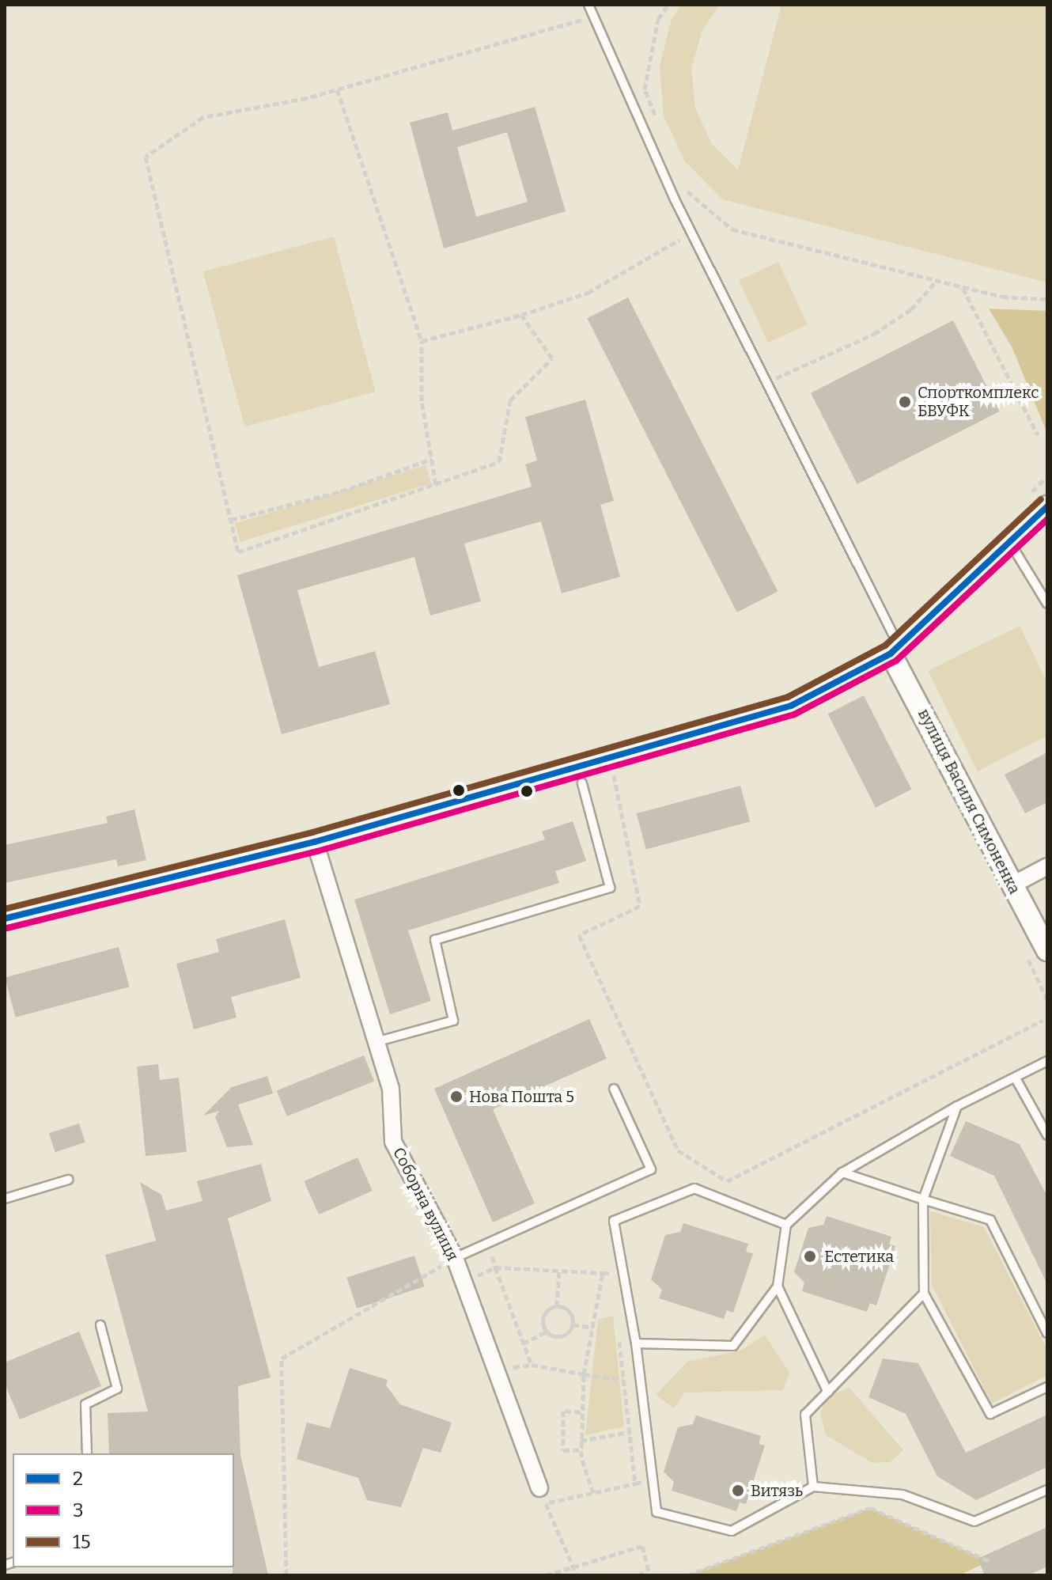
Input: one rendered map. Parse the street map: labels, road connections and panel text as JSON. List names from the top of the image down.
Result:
{
  "streets": {
    "street": ["вулиця Василя Симоненка", "Соборна вулиця"]
  },
  "places": [
    "Спорткомплекс БВУФК",
    "Нова Пошта 5",
    "Естетика",
    "Витязь"
  ],
  "lines": ["transit line 15", "transit line 2", "transit line 3"],
  "legend": ["2", "3", "15"]
}
